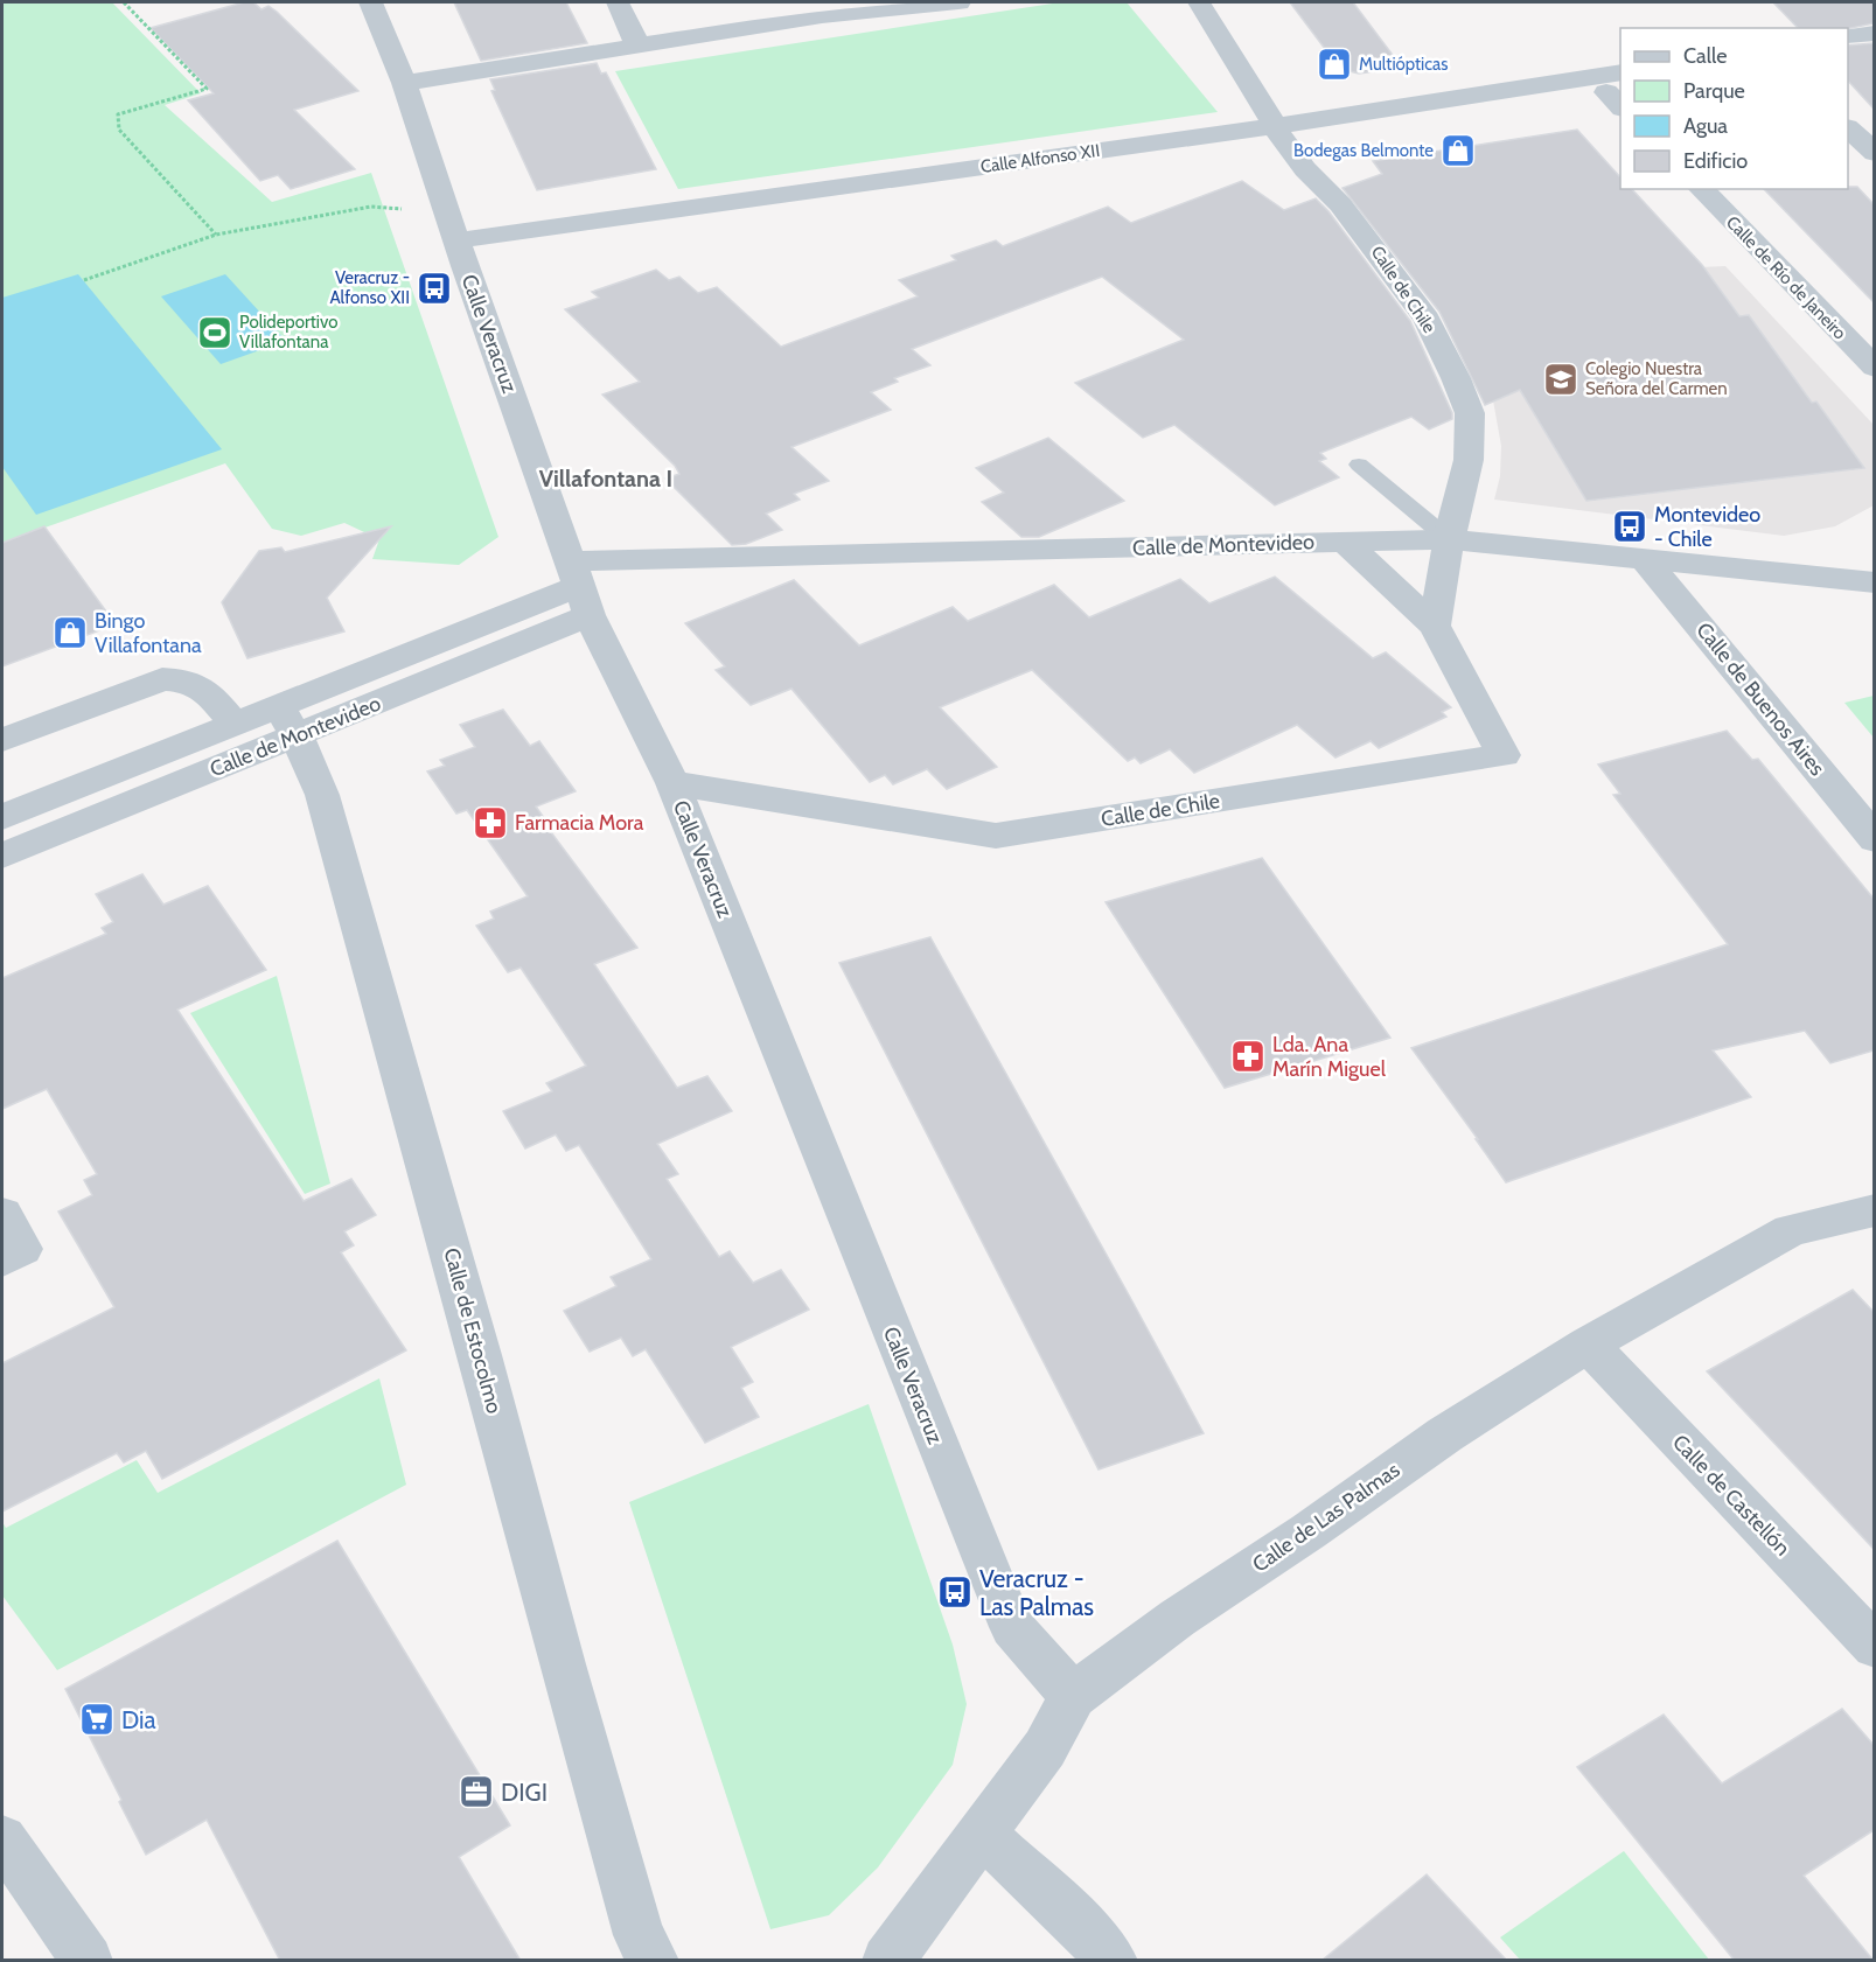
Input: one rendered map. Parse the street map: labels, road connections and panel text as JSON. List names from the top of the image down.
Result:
{
  "streets": {
    "street": [
      "Calle Alfonso XII",
      "Calle de Río de Janeiro",
      "Calle de Chile",
      "Calle Veracruz",
      "Calle de Montevideo",
      "Calle de Buenos Aires",
      "Calle de Estocolmo",
      "Calle de Castellón",
      "Calle de Las Palmas"
    ]
  },
  "crossings": [
    ["Calle Alfonso XII", "Calle de Chile"],
    ["Calle Alfonso XII", "Calle Veracruz"],
    ["Calle de Chile", "Calle Veracruz"],
    ["Calle de Chile", "Calle de Montevideo"],
    ["Calle Veracruz", "Calle de Montevideo"],
    ["Calle Veracruz", "Calle de Las Palmas"],
    ["Calle de Montevideo", "Calle de Buenos Aires"],
    ["Calle de Montevideo", "Calle de Estocolmo"],
    ["Calle de Castellón", "Calle de Las Palmas"]
  ],
  "districts": ["Villafontana I"],
  "places": {
    "shop": ["Multiópticas", "Bodegas Belmonte", "Bingo Villafontana"],
    "bus stop": ["Veracruz - Alfonso XII", "Montevideo - Chile", "Veracruz - Las Palmas"],
    "sports": ["Polideportivo Villafontana"],
    "school or university": ["Colegio Nuestra Señora del Carmen"],
    "pharmacy": ["Farmacia Mora", "Lda. Ana Marín Miguel"],
    "supermarket": ["Dia"],
    "office": ["DIGI"]
  },
  "legend": [
    "Calle",
    "Parque",
    "Agua",
    "Edificio"
  ]
}
